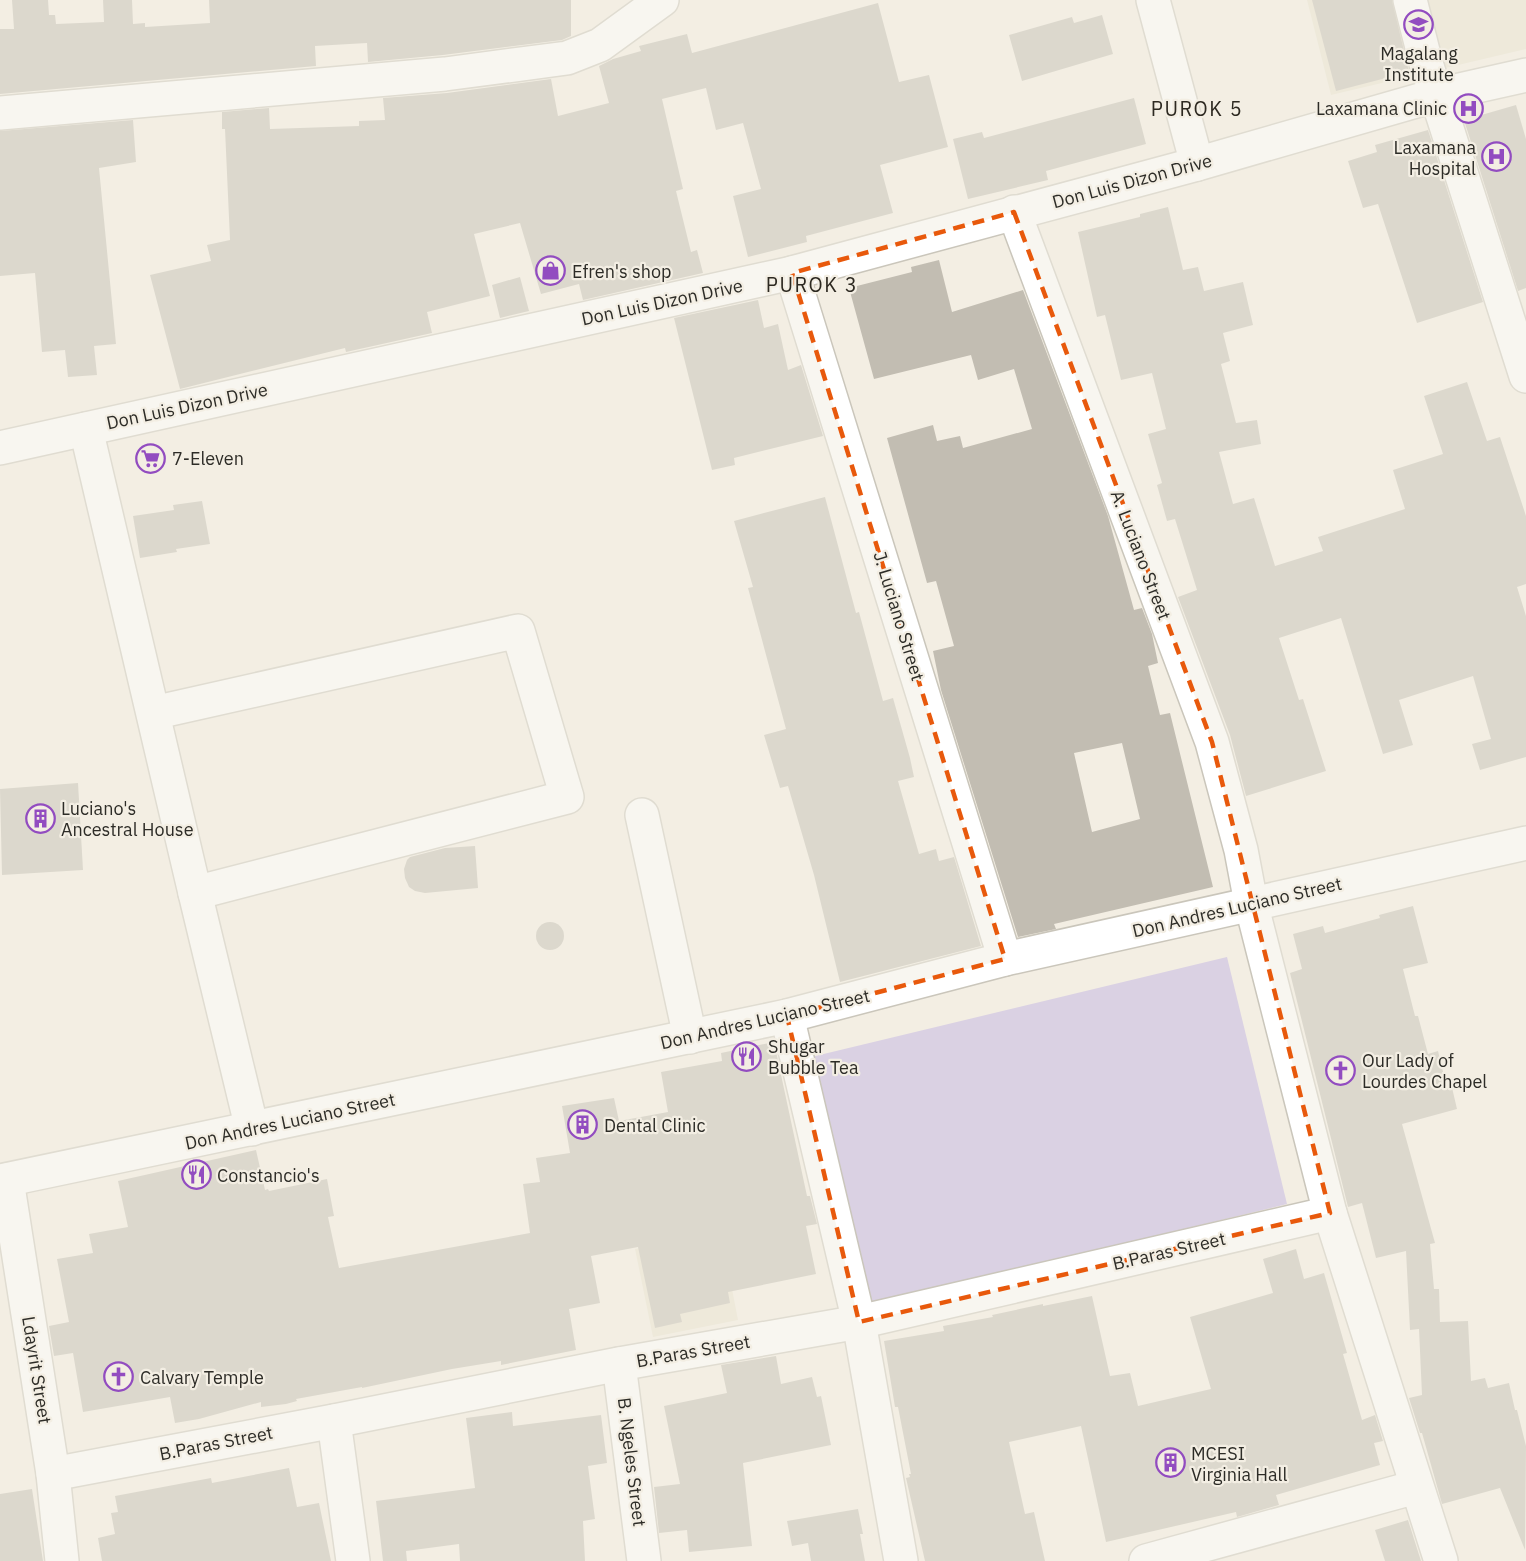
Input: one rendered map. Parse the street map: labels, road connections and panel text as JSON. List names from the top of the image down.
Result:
{
  "streets": {
    "street": [
      "Don Luis Dizon Drive",
      "A. Luciano Street",
      "J. Luciano Street",
      "Don Andres Luciano Street",
      "B.Paras Street",
      "Ldayrit Street",
      "B. Ngeles Street"
    ]
  },
  "crossings": [
    ["Don Luis Dizon Drive", "A. Luciano Street"],
    ["Don Luis Dizon Drive", "J. Luciano Street"],
    ["A. Luciano Street", "Don Andres Luciano Street"],
    ["A. Luciano Street", "B.Paras Street"],
    ["J. Luciano Street", "Don Andres Luciano Street"],
    ["Don Andres Luciano Street", "Ldayrit Street"],
    ["B.Paras Street", "Ldayrit Street"],
    ["B.Paras Street", "B. Ngeles Street"]
  ],
  "districts": ["PUROK 5", "PUROK 3"],
  "places": {
    "school or university": ["Magalang Institute"],
    "hospital": ["Laxamana Clinic", "Laxamana Hospital"],
    "shop": ["Efren's shop"],
    "supermarket": ["7-Eleven"],
    "building": ["Luciano's Ancestral House", "Dental Clinic", "MCESI Virginia Hall"],
    "restaurant": ["Shugar Bubble Tea", "Constancio's"],
    "church": ["Our Lady of Lourdes Chapel", "Calvary Temple"]
  }
}
